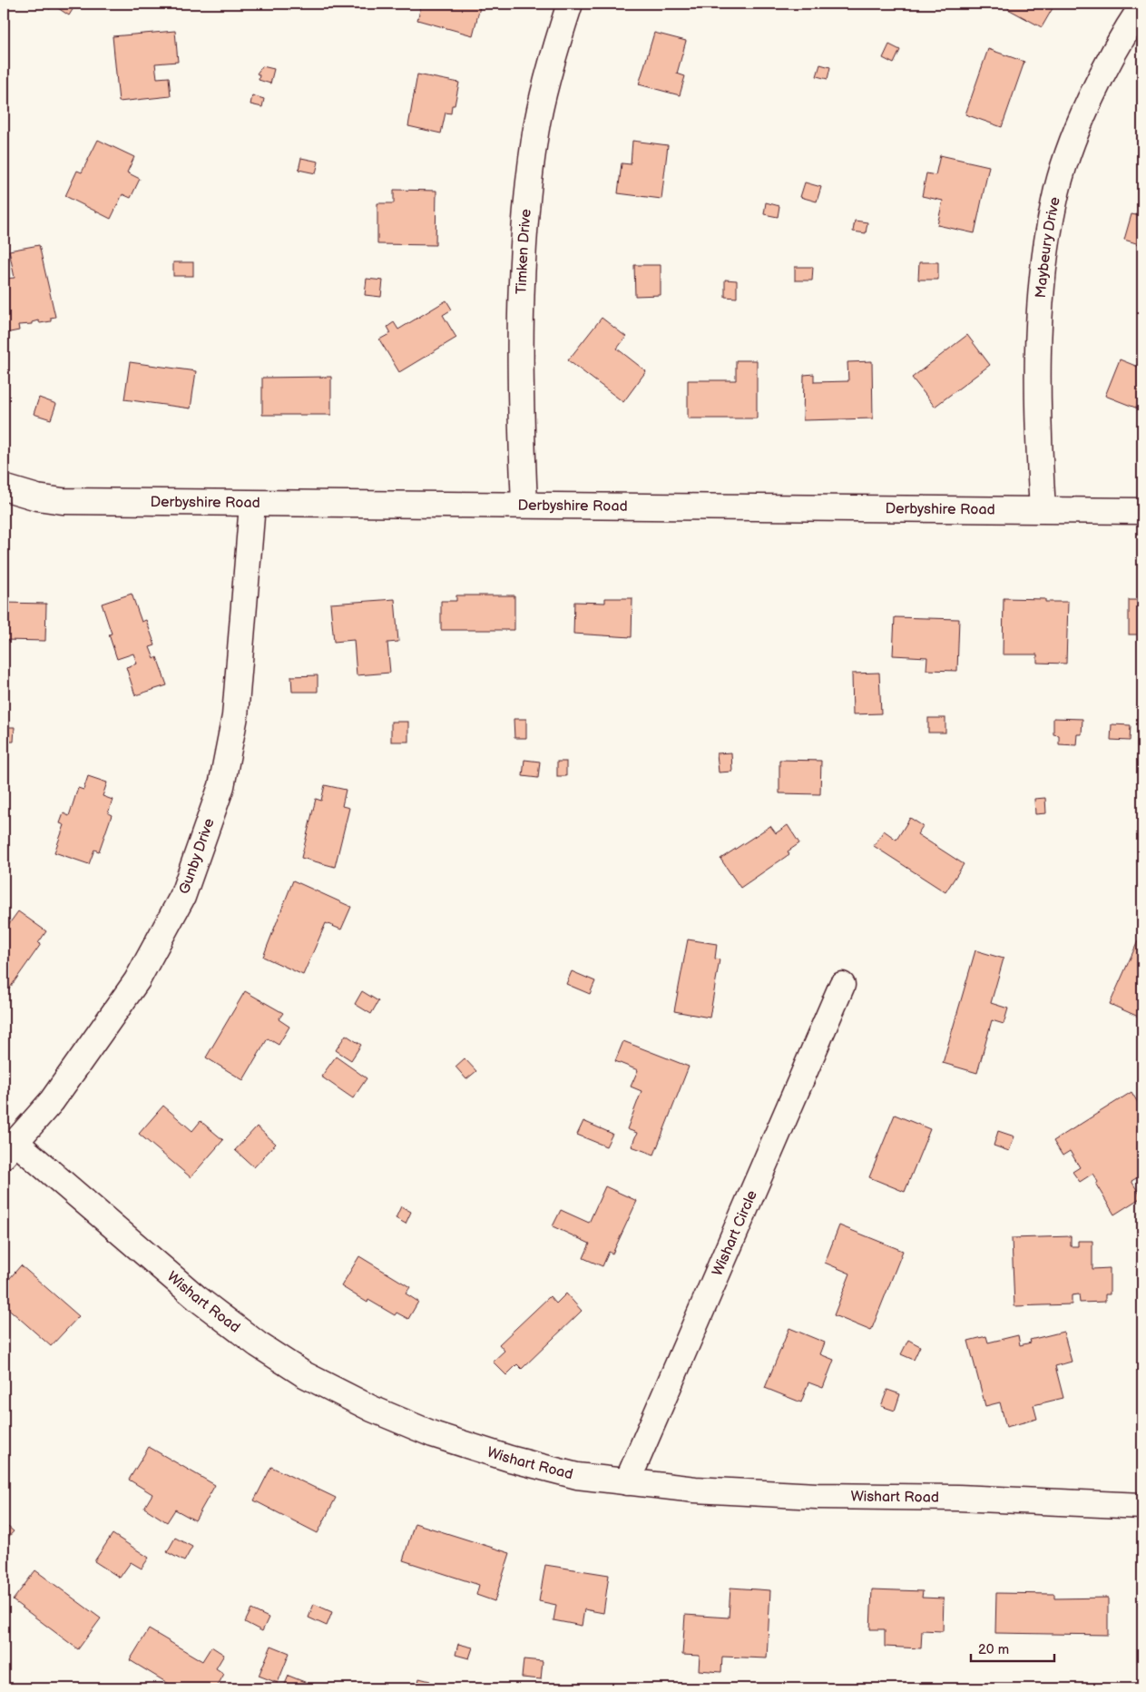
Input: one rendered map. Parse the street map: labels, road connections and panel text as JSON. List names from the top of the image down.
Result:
{
  "streets": {
    "street": [
      "Maybeury Drive",
      "Timken Drive",
      "Derbyshire Road",
      "Gunby Drive",
      "Wishart Circle",
      "Wishart Road"
    ]
  },
  "crossings": [
    ["Maybeury Drive", "Derbyshire Road"],
    ["Timken Drive", "Derbyshire Road"],
    ["Derbyshire Road", "Gunby Drive"],
    ["Gunby Drive", "Wishart Road"],
    ["Wishart Circle", "Wishart Road"]
  ],
  "scale_bar": "20 m"
}
